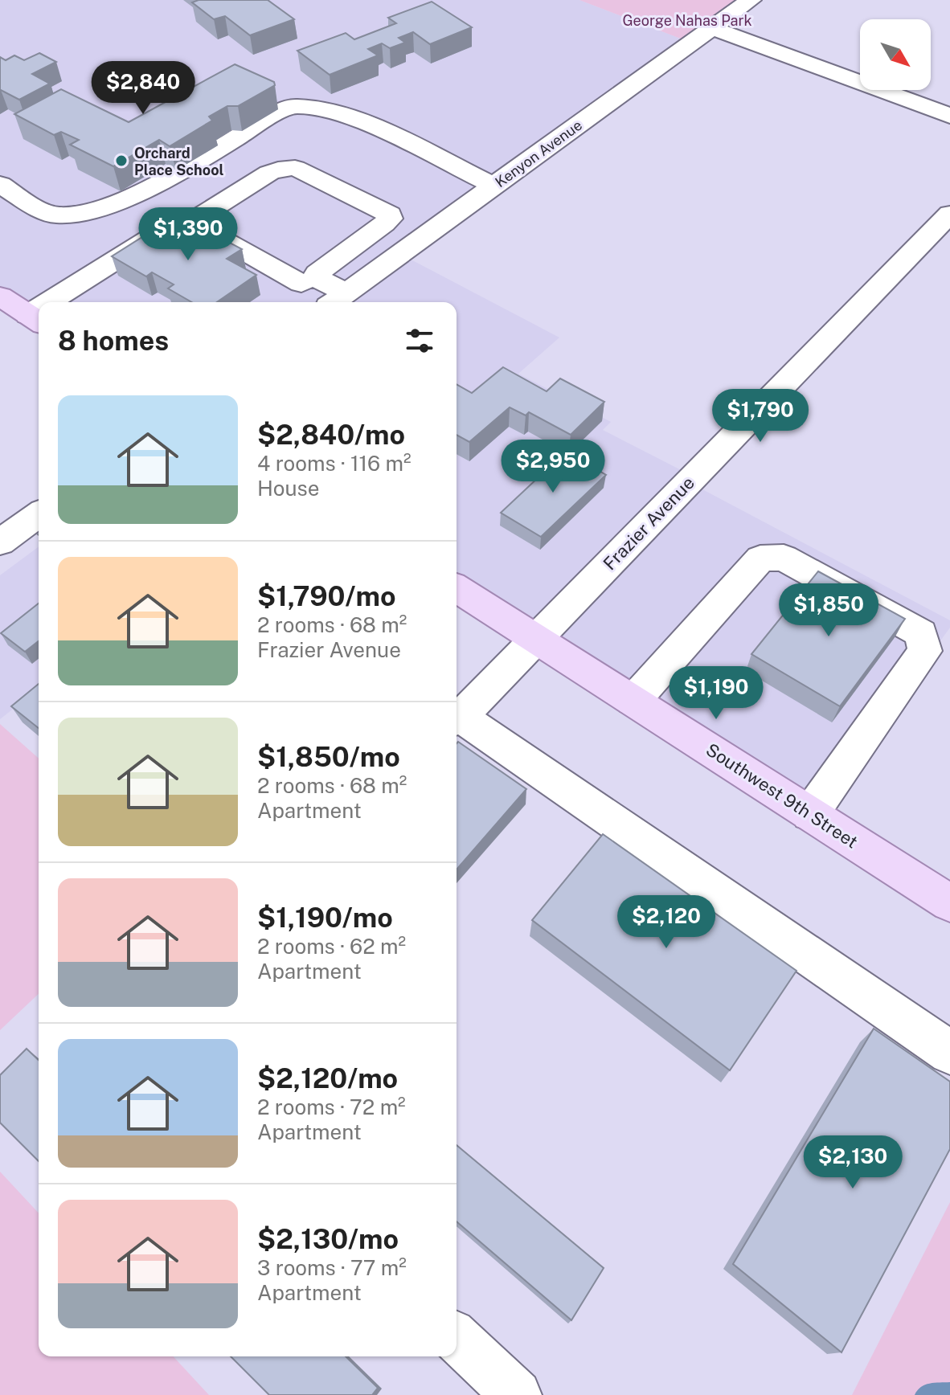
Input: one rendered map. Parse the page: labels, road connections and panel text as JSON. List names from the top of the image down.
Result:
{
  "streets": {
    "main road": ["Southwest 9th Street"],
    "street": ["Kenyon Avenue", "Frazier Avenue"]
  },
  "crossings": [
    ["Frazier Avenue", "Southwest 9th Street"]
  ],
  "parks": ["George Nahas Park"],
  "places": ["Orchard Place School"],
  "north": "bottom right",
  "page": {
    "price": [
      "$2,840",
      "$1,390",
      "$1,790",
      "$2,950",
      "$1,850",
      "$1,190",
      "$2,120",
      "$2,130"
    ],
    "heading": "8 homes",
    "list": [
      {
        "name": "$2,840/mo",
        "note": "4 rooms · 116 m² · House"
      },
      {
        "name": "$1,790/mo",
        "note": "2 rooms · 68 m² · Frazier Avenue"
      },
      {
        "name": "$1,850/mo",
        "note": "2 rooms · 68 m² · Apartment"
      },
      {
        "name": "$1,190/mo",
        "note": "2 rooms · 62 m² · Apartment"
      },
      {
        "name": "$2,120/mo",
        "note": "2 rooms · 72 m² · Apartment"
      },
      {
        "name": "$2,130/mo",
        "note": "3 rooms · 77 m² · Apartment"
      }
    ]
  }
}
